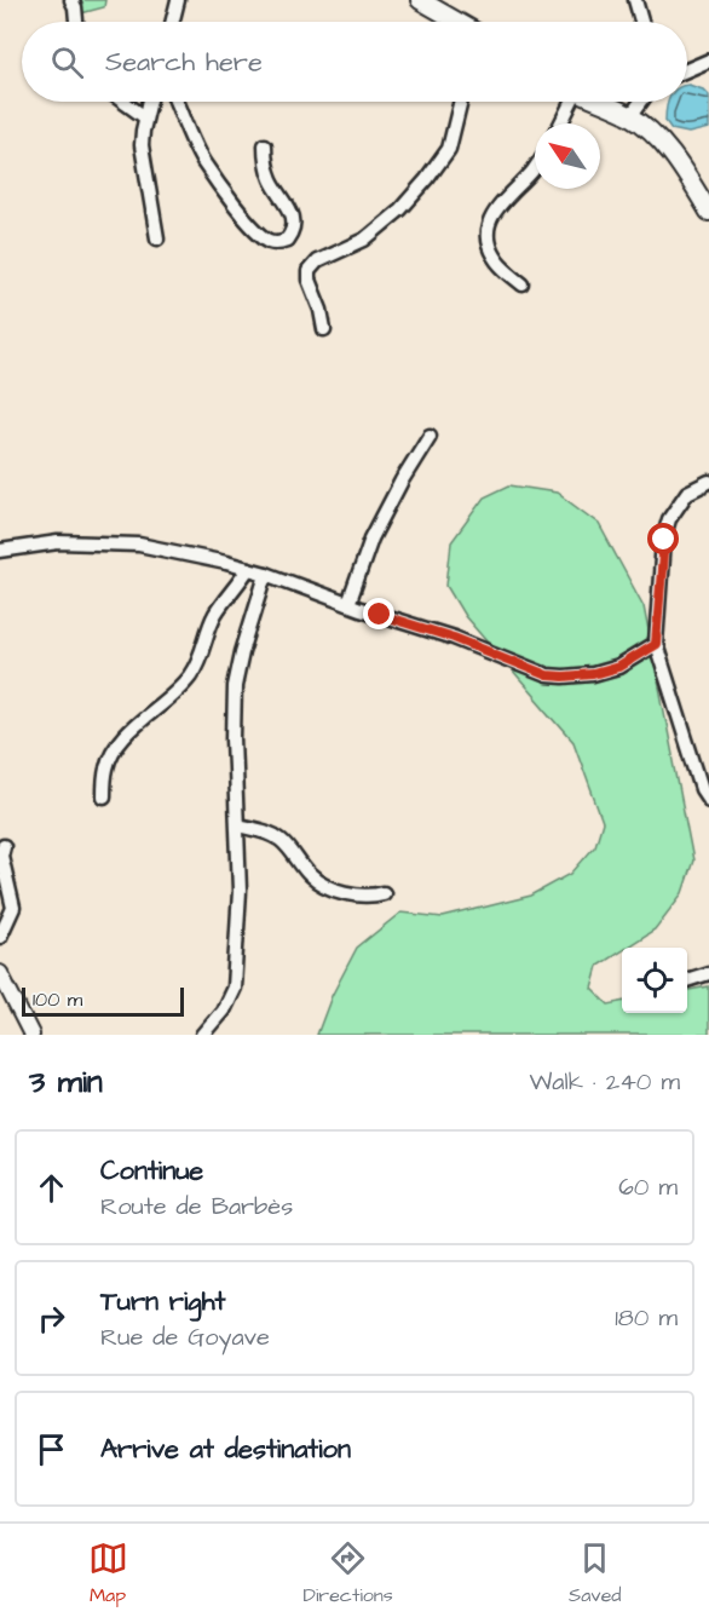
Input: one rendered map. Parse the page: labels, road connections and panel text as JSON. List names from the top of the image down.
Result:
{
  "scale_bar": "100 m",
  "north": "top left",
  "page": {
    "search": "Search here",
    "scale": "100 m",
    "heading": ["3 min", "Walk · 240 m"],
    "list": [
      ["Continue", "Route de Barbès", "60 m"],
      ["Turn right", "Rue de Goyave", "180 m"],
      "Arrive at destination"
    ],
    "nav": ["Map", "Directions", "Saved"]
  }
}
